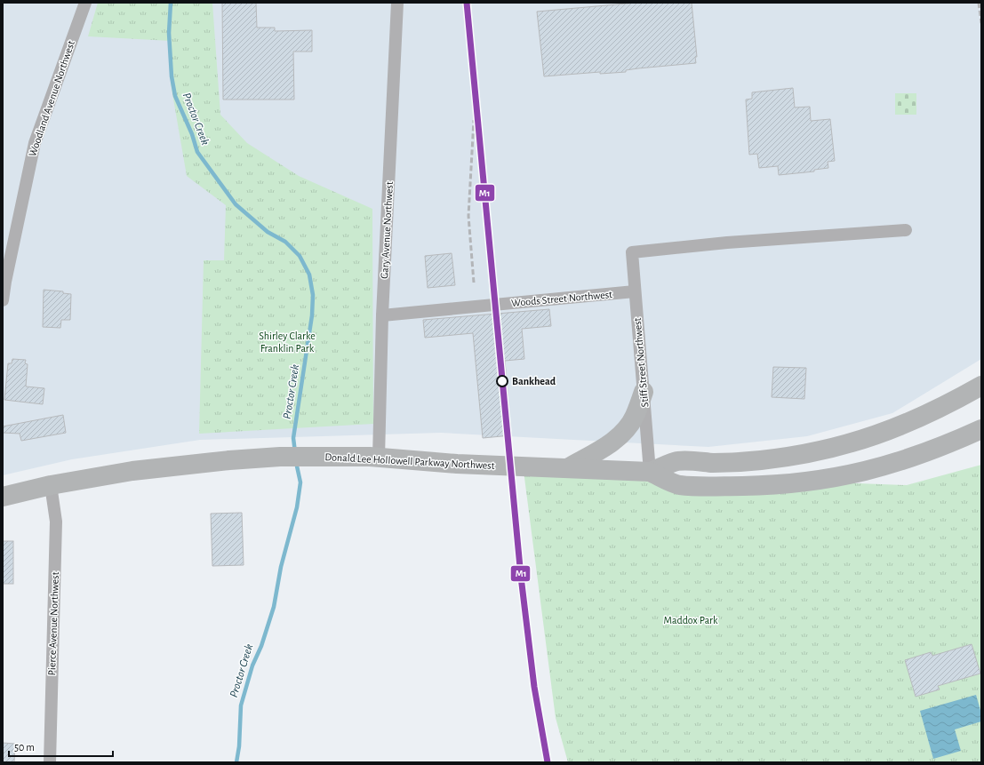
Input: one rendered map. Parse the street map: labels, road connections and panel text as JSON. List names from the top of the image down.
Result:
{
  "streets": {
    "main road": ["Donald Lee Hollowell Parkway Northwest"],
    "street": [
      "Woodland Avenue Northwest",
      "Gary Avenue Northwest",
      "Woods Street Northwest",
      "Stiff Street Northwest",
      "Pierce Avenue Northwest"
    ]
  },
  "crossings": [
    ["Gary Avenue Northwest", "Woods Street Northwest"],
    ["Gary Avenue Northwest", "Donald Lee Hollowell Parkway Northwest"],
    ["Woods Street Northwest", "Stiff Street Northwest"],
    ["Stiff Street Northwest", "Donald Lee Hollowell Parkway Northwest"],
    ["Donald Lee Hollowell Parkway Northwest", "Pierce Avenue Northwest"]
  ],
  "water": ["Proctor Creek"],
  "parks": ["Shirley Clarke Franklin Park", "Maddox Park"],
  "places": ["Bankhead"],
  "lines": ["transit line M1"],
  "scale_bar": "50 m"
}
